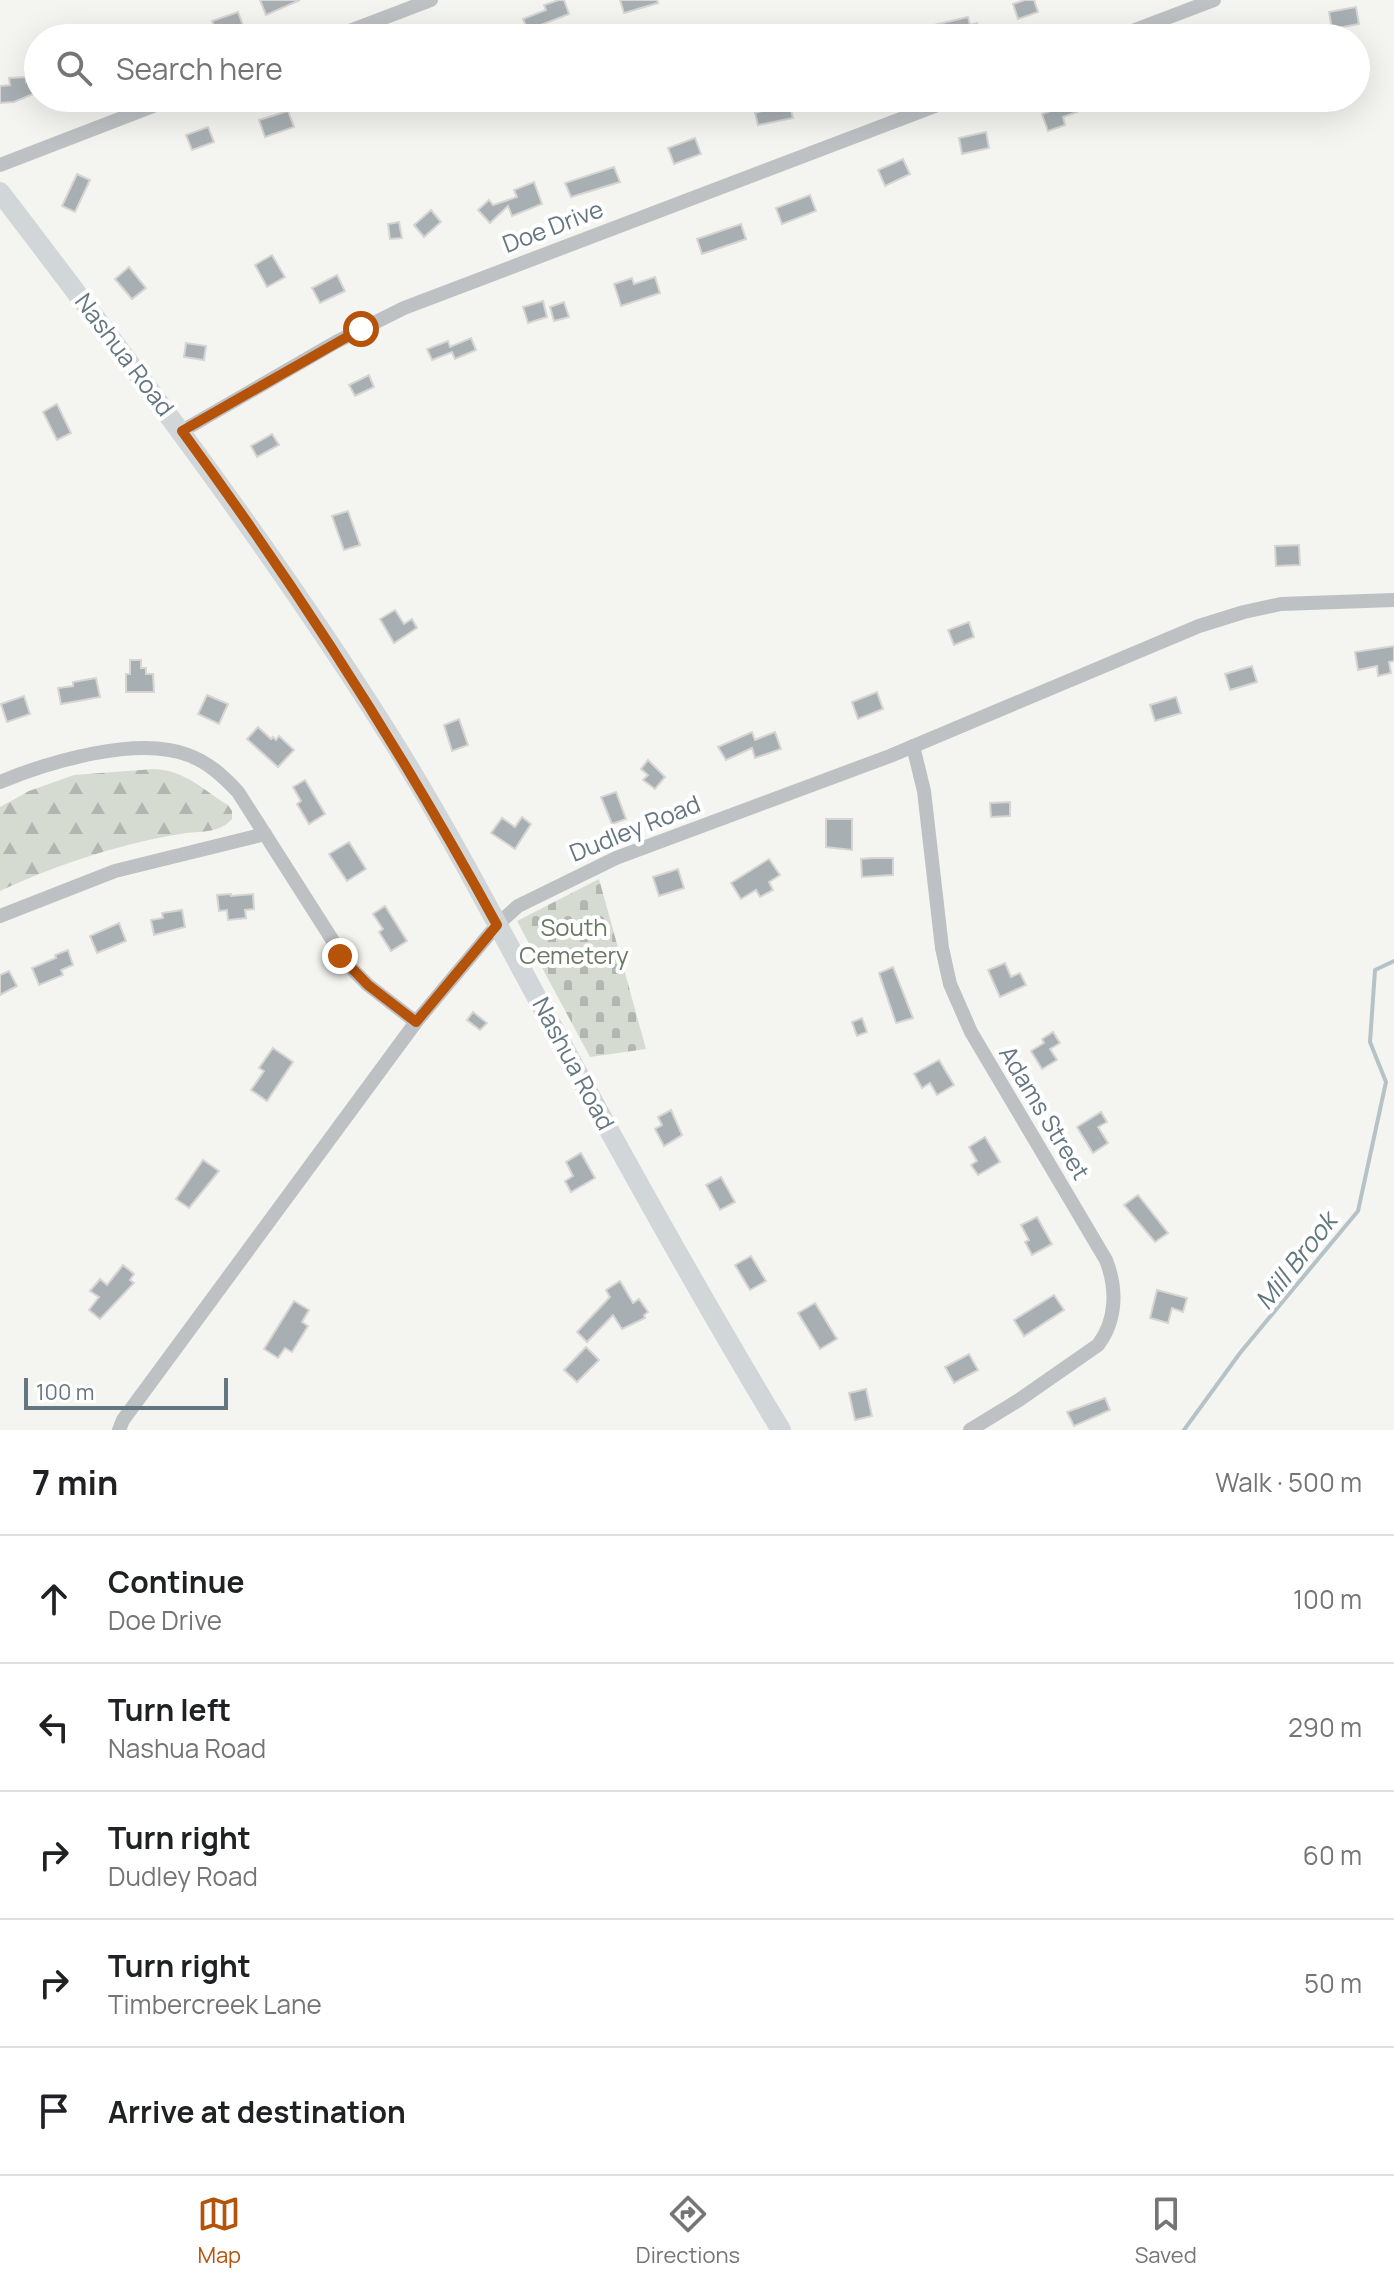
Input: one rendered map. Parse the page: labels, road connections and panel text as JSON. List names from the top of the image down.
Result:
{
  "streets": {
    "main road": ["Nashua Road"],
    "street": ["Doe Drive", "Dudley Road", "Adams Street"]
  },
  "crossings": [
    ["Doe Drive", "Nashua Road"],
    ["Nashua Road", "Dudley Road"],
    ["Dudley Road", "Adams Street"]
  ],
  "water": ["Mill Brook"],
  "parks": ["South Cemetery"],
  "scale_bar": "100 m",
  "page": {
    "search": "Search here",
    "scale": "100 m",
    "heading": ["7 min", "Walk · 500 m"],
    "list": [
      ["Continue", "Doe Drive", "100 m"],
      ["Turn left", "Nashua Road", "290 m"],
      ["Turn right", "Dudley Road", "60 m"],
      ["Turn right", "Timbercreek Lane", "50 m"],
      "Arrive at destination"
    ],
    "nav": ["Map", "Directions", "Saved"]
  }
}
